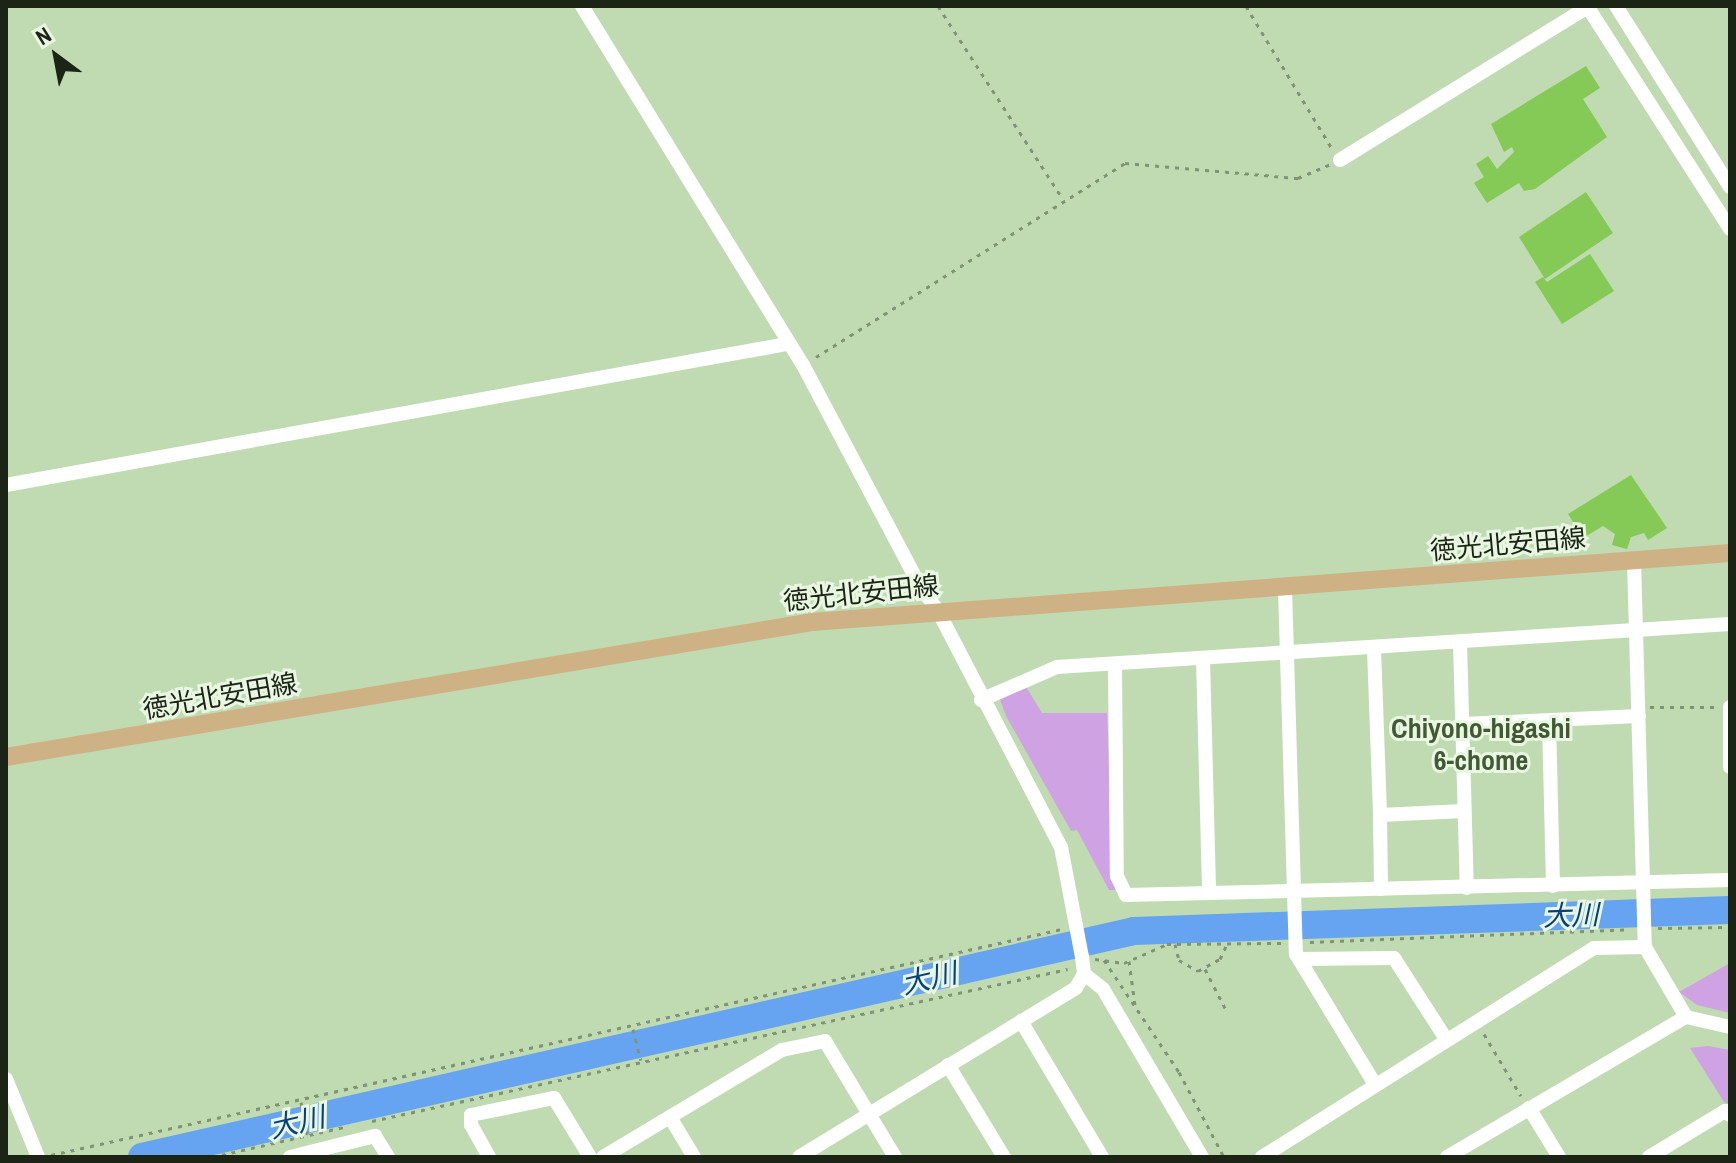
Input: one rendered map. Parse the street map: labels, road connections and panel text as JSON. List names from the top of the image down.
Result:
{
  "streets": {
    "main road": ["徳光北安田線"]
  },
  "districts": ["Chiyono-higashi 6-chome"],
  "water": ["大川"],
  "north": "top left"
}
